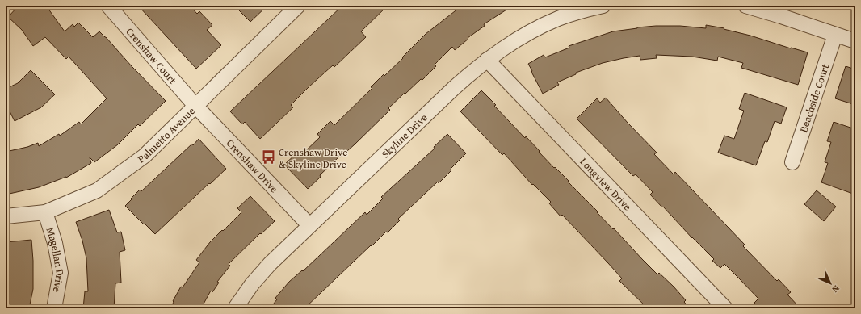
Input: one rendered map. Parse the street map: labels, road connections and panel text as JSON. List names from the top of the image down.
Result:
{
  "streets": {
    "street": [
      "Crenshaw Court",
      "Beachside Court",
      "Palmetto Avenue",
      "Skyline Drive",
      "Crenshaw Drive",
      "Longview Drive",
      "Magellan Drive"
    ]
  },
  "crossings": [
    ["Crenshaw Court", "Palmetto Avenue"],
    ["Crenshaw Court", "Crenshaw Drive"],
    ["Palmetto Avenue", "Crenshaw Drive"],
    ["Palmetto Avenue", "Magellan Drive"],
    ["Skyline Drive", "Crenshaw Drive"],
    ["Skyline Drive", "Longview Drive"]
  ],
  "places": {
    "bus stop": ["Crenshaw Drive & Skyline Drive"]
  },
  "north": "bottom right"
}
